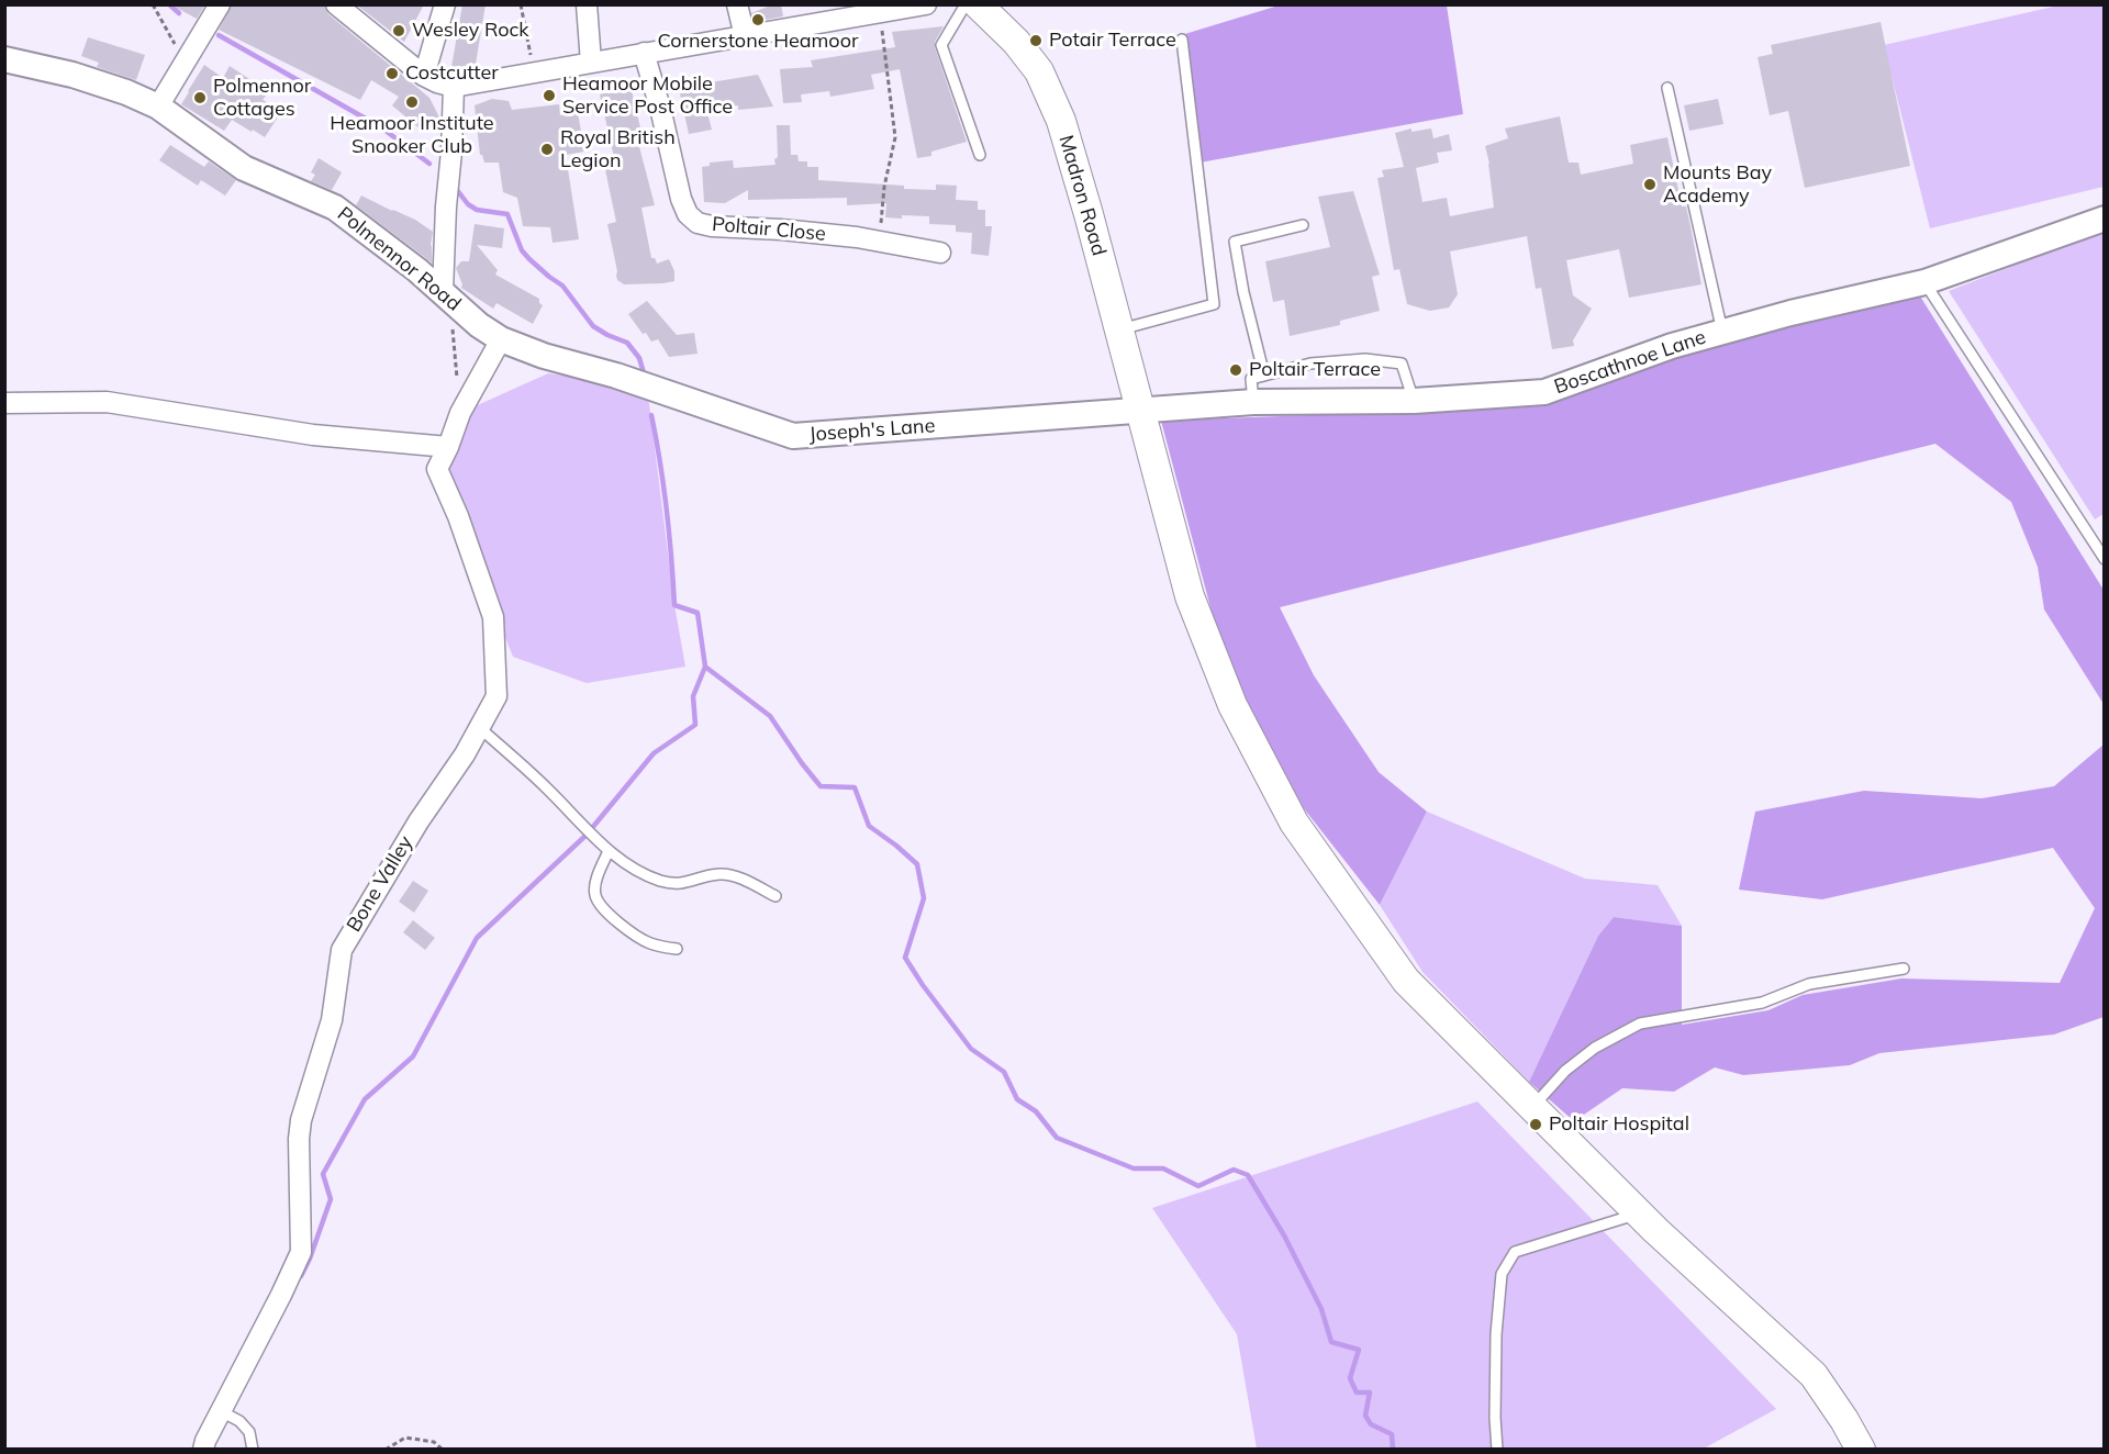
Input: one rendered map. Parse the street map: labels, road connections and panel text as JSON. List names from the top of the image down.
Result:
{
  "streets": {
    "main road": ["Madron Road"],
    "street": [
      "Poltair Close",
      "Polmennor Road",
      "Boscathnoe Lane",
      "Joseph's Lane",
      "Bone Valley"
    ]
  },
  "crossings": [
    ["Madron Road", "Boscathnoe Lane"],
    ["Madron Road", "Joseph's Lane"],
    ["Polmennor Road", "Joseph's Lane"],
    ["Polmennor Road", "Bone Valley"],
    ["Boscathnoe Lane", "Joseph's Lane"],
    ["Joseph's Lane", "Bone Valley"]
  ],
  "places": [
    "Cornerstone Heamoor",
    "Wesley Rock",
    "Potair Terrace",
    "Costcutter",
    "Heamoor Mobile Service Post Office",
    "Polmennor Cottages",
    "Heamoor Institute Snooker Club",
    "Royal British Legion",
    "Mounts Bay Academy",
    "Poltair Terrace",
    "Poltair Hospital"
  ]
}
